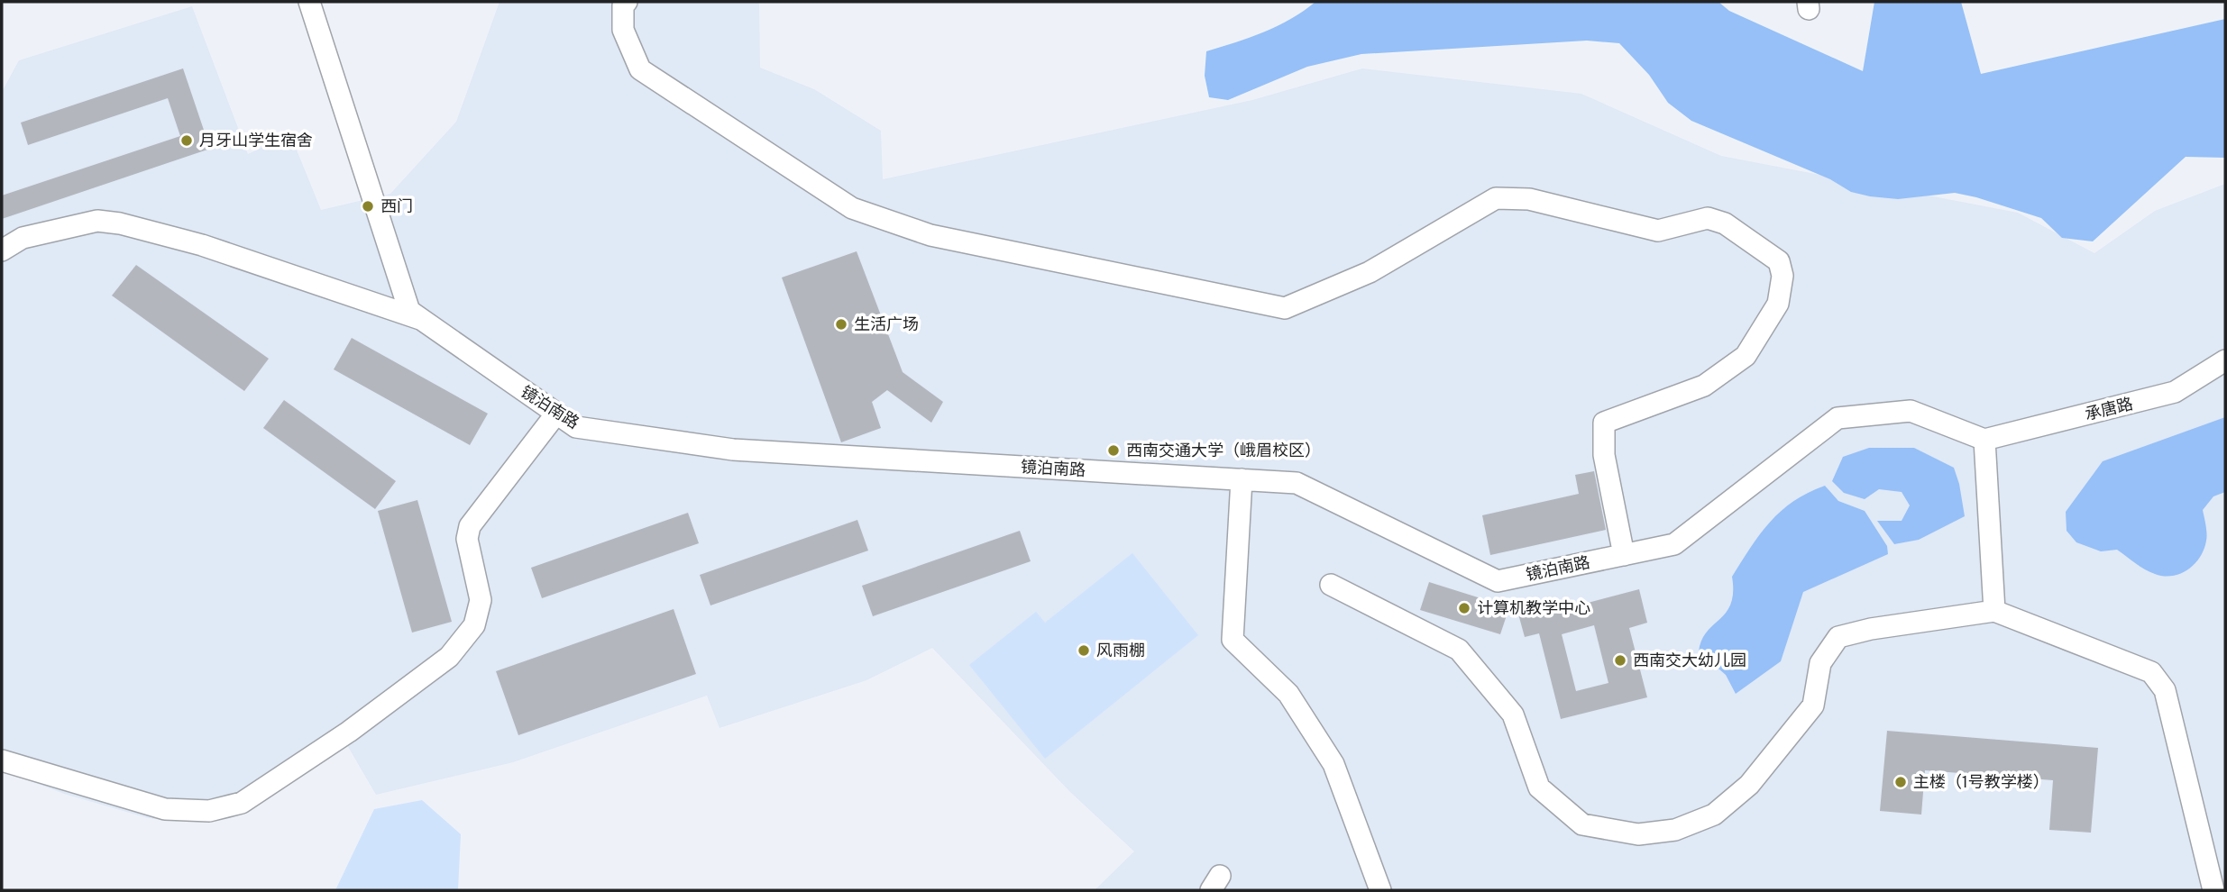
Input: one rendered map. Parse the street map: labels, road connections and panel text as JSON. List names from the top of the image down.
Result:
{
  "streets": {
    "street": ["镜泊南路", "承唐路"]
  },
  "crossings": [
    ["镜泊南路", "承唐路"]
  ],
  "places": [
    "月牙山学生宿舍",
    "西门",
    "生活广场",
    "西南交通大学（峨眉校区）",
    "计算机教学中心",
    "风雨棚",
    "西南交大幼儿园",
    "主楼（1号教学楼）"
  ]
}
